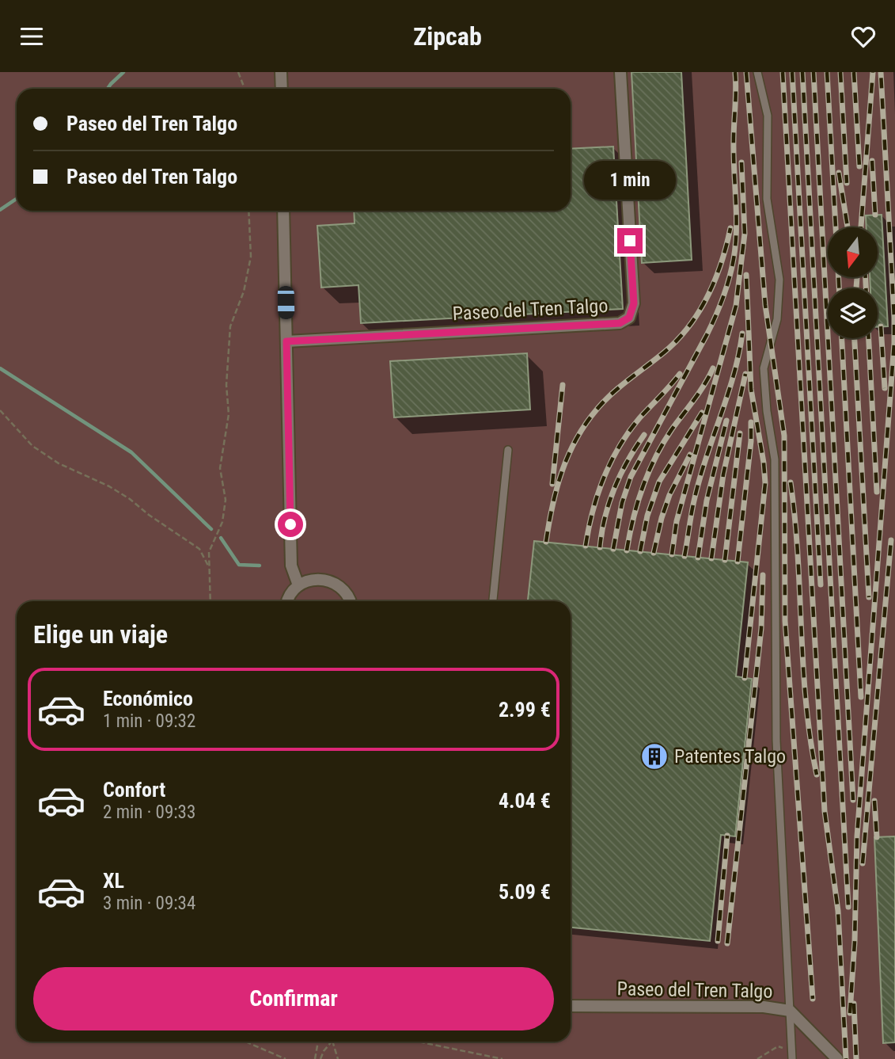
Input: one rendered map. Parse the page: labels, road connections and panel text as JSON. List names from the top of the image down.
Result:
{
  "streets": {
    "street": ["Paseo del Tren Talgo"]
  },
  "places": {
    "building": ["Patentes Talgo"]
  },
  "north": "bottom",
  "page": {
    "header": "Zipcab",
    "banner": ["Paseo del Tren Talgo", "Paseo del Tren Talgo"],
    "bubble": "1 min",
    "heading": "Elige un viaje",
    "list": [
      {
        "name": "Económico",
        "note": "1 min · 09:32",
        "value": "2.99 €"
      },
      {
        "name": "Confort",
        "note": "2 min · 09:33",
        "value": "4.04 €"
      },
      {
        "name": "XL",
        "note": "3 min · 09:34",
        "value": "5.09 €"
      }
    ],
    "buttons": "Confirmar"
  }
}
